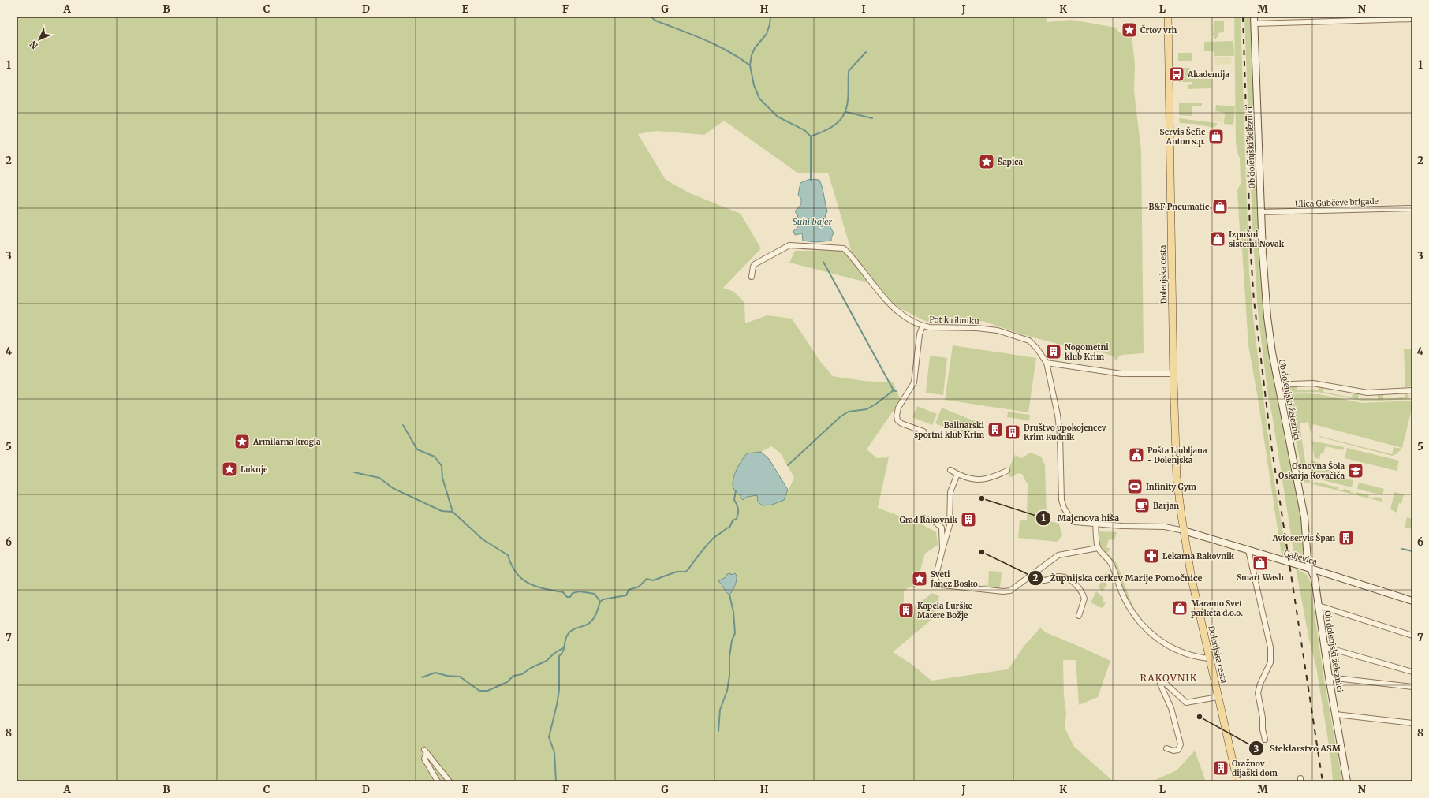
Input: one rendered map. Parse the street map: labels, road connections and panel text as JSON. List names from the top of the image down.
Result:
{
  "streets": {
    "main road": ["Dolenjska cesta"],
    "street": [
      "Ob dolenjski železnici",
      "Ulica Gubčeve brigade",
      "Pot k ribniku",
      "Galjevica"
    ]
  },
  "crossings": [
    ["Ob dolenjski železnici", "Ulica Gubčeve brigade"],
    ["Ob dolenjski železnici", "Galjevica"],
    ["Dolenjska cesta", "Galjevica"]
  ],
  "districts": ["RAKOVNIK"],
  "water": ["Suhi bajer"],
  "places": {
    "place": [
      "Črtov vrh",
      "Šapica",
      "Armilarna krogla",
      "Luknje",
      "Sveti Janez Bosko"
    ],
    "bus stop": ["Akademija"],
    "shop": [
      "Servis Šefic Anton s.p.",
      "B&F Pneumatic",
      "Izpušni sistemi Novak",
      "Smart Wash",
      "Maramo Svet parketa d.o.o."
    ],
    "building": [
      "Nogometni klub Krim",
      "Balinarski športni klub Krim",
      "Društvo upokojencev Krim Rudnik",
      "Grad Rakovnik",
      "Avtoservis Špan",
      "Kapela Lurške Matere Božje",
      "Oražnov dijaški dom"
    ],
    "public building": ["Pošta Ljubljana - Dolenjska"],
    "school or university": ["Osnovna Šola Oskarja Kovačiča"],
    "sports": ["Infinity Gym"],
    "other": ["Majcnova hiša", "Župnijska cerkev Marije Pomočnice", "Steklarstvo ASM"],
    "cafe": ["Barjan"],
    "pharmacy": ["Lekarna Rakovnik"]
  },
  "north": "bottom left",
  "grid": {
    "columns": [
      "A",
      "B",
      "C",
      "D",
      "E",
      "F",
      "G",
      "H",
      "I",
      "J",
      "K",
      "L",
      "M",
      "N"
    ],
    "rows": [
      "1",
      "2",
      "3",
      "4",
      "5",
      "6",
      "7",
      "8"
    ]
  }
}
